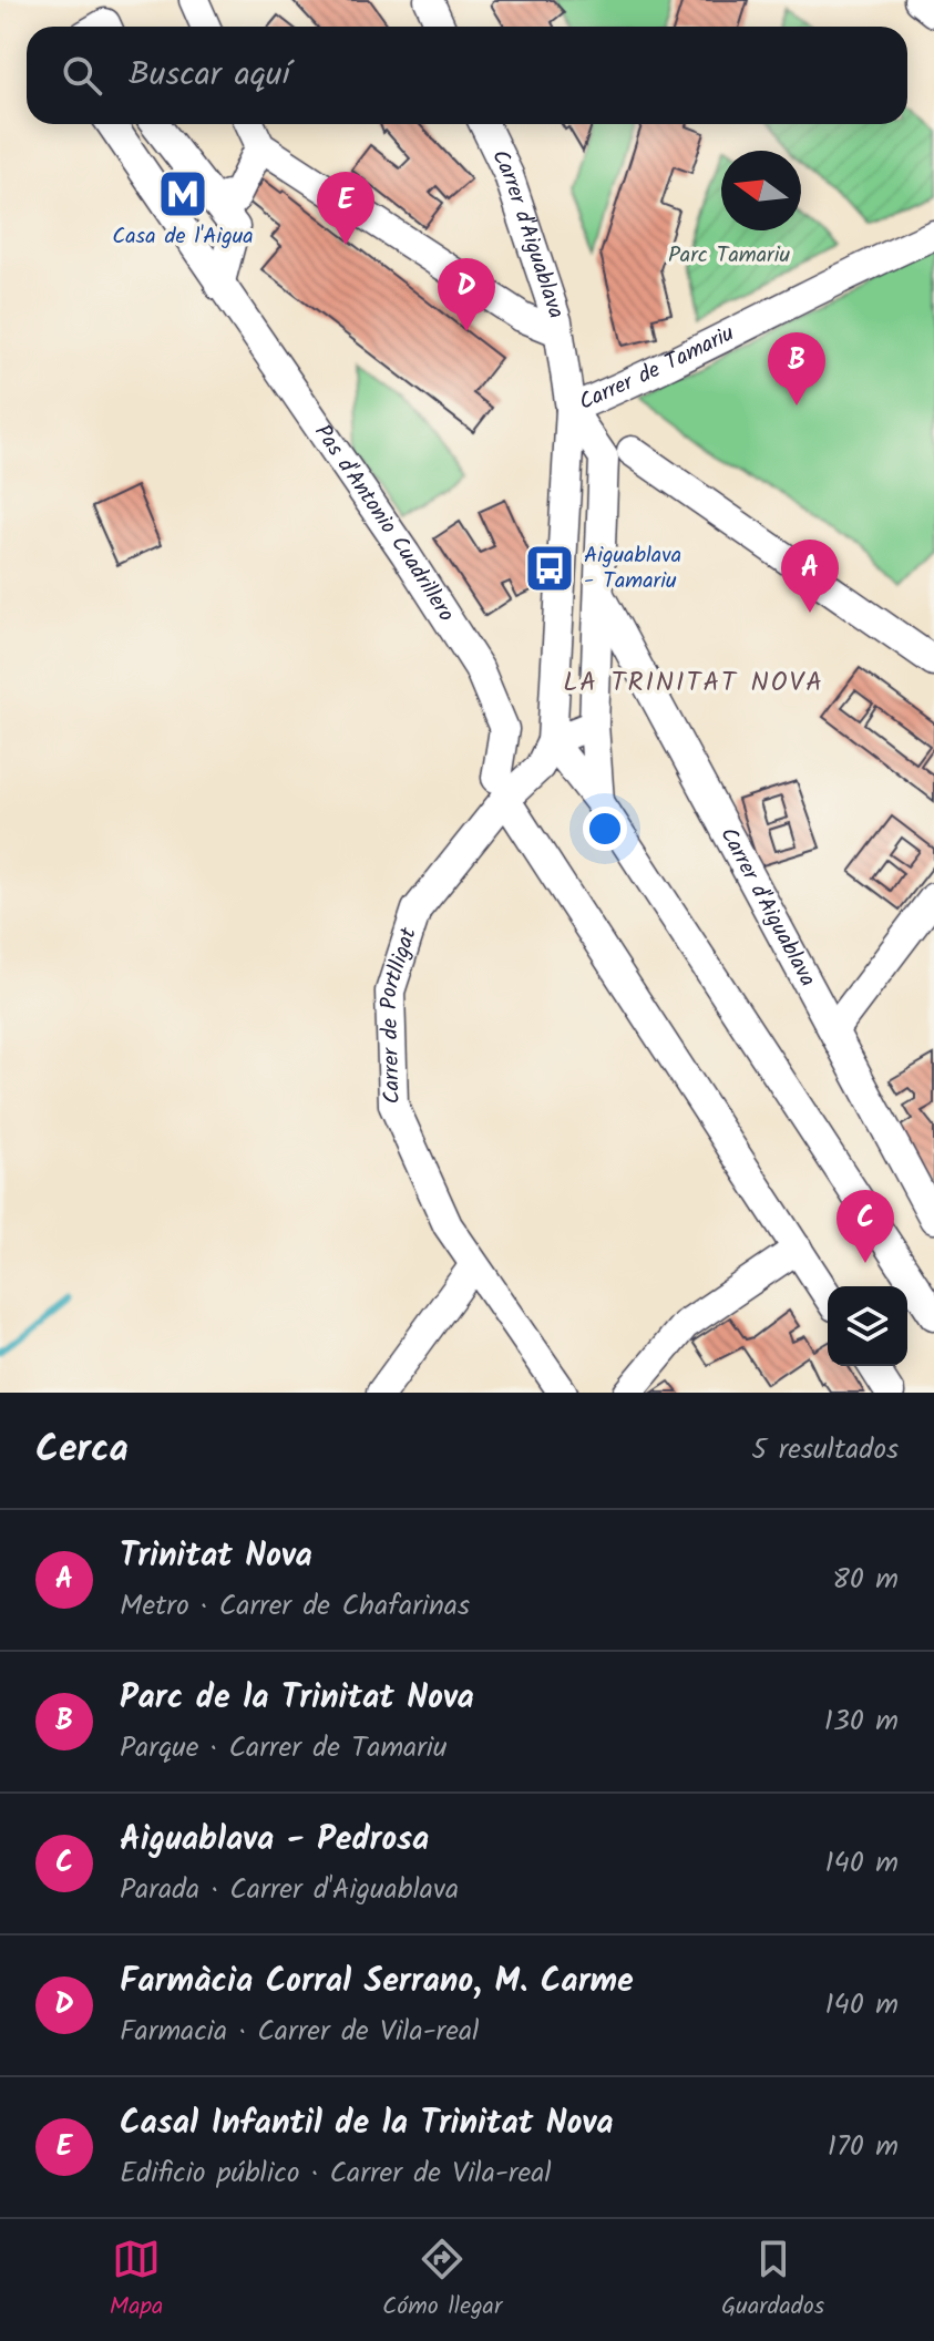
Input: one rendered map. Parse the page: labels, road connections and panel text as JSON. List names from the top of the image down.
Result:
{
  "streets": {
    "street": [
      "Carrer d'Aiguablava",
      "Carrer de Tamariu",
      "Pas d'Antonio Cuadrillero",
      "Carrer de Portlligat"
    ]
  },
  "crossings": [
    ["Carrer d'Aiguablava", "Carrer de Tamariu"],
    ["Carrer d'Aiguablava", "Carrer de Portlligat"],
    ["Pas d'Antonio Cuadrillero", "Carrer de Portlligat"]
  ],
  "districts": ["LA TRINITAT NOVA"],
  "parks": ["Parc Tamariu"],
  "places": {
    "metro station": ["Casa de l'Aigua"],
    "bus stop": ["Aiguablava - Tamariu"]
  },
  "north": "left",
  "page": {
    "search": "Buscar aquí",
    "pins": [
      "E",
      "D",
      "B",
      "A",
      "C"
    ],
    "heading": ["Cerca", "5 resultados"],
    "list": [
      {
        "mark": "A",
        "name": "Trinitat Nova",
        "note": "Metro · Carrer de Chafarinas",
        "value": "80 m"
      },
      {
        "mark": "B",
        "name": "Parc de la Trinitat Nova",
        "note": "Parque · Carrer de Tamariu",
        "value": "130 m"
      },
      {
        "mark": "C",
        "name": "Aiguablava - Pedrosa",
        "note": "Parada · Carrer d'Aiguablava",
        "value": "140 m"
      },
      {
        "mark": "D",
        "name": "Farmàcia Corral Serrano, M. Carme",
        "note": "Farmacia · Carrer de Vila-real",
        "value": "140 m"
      },
      {
        "mark": "E",
        "name": "Casal Infantil de la Trinitat Nova",
        "note": "Edificio público · Carrer de Vila-real",
        "value": "170 m"
      }
    ],
    "nav": ["Mapa", "Cómo llegar", "Guardados"]
  }
}
